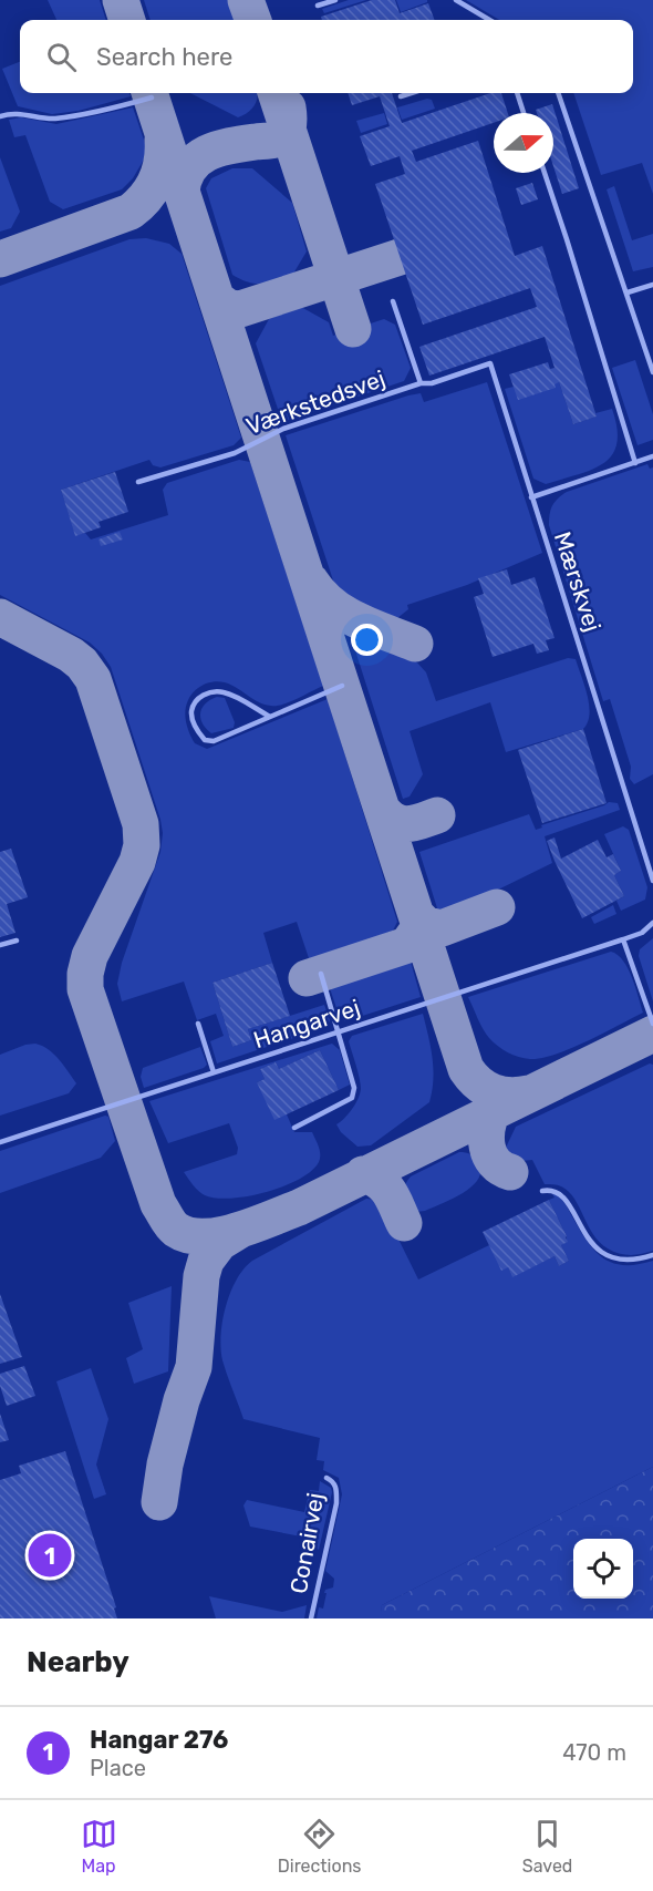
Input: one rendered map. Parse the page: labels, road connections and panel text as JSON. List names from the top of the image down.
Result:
{
  "streets": {
    "lane": [
      "Værkstedsvej",
      "Mærskvej",
      "Hangarvej",
      "Conairvej"
    ]
  },
  "crossings": [
    ["Værkstedsvej", "Mærskvej"]
  ],
  "north": "right",
  "page": {
    "search": "Search here",
    "pins": "1",
    "heading": "Nearby",
    "list": [
      {
        "mark": "1",
        "name": "Hangar 276",
        "note": "Place",
        "value": "470 m"
      }
    ],
    "nav": ["Map", "Directions", "Saved"]
  }
}
